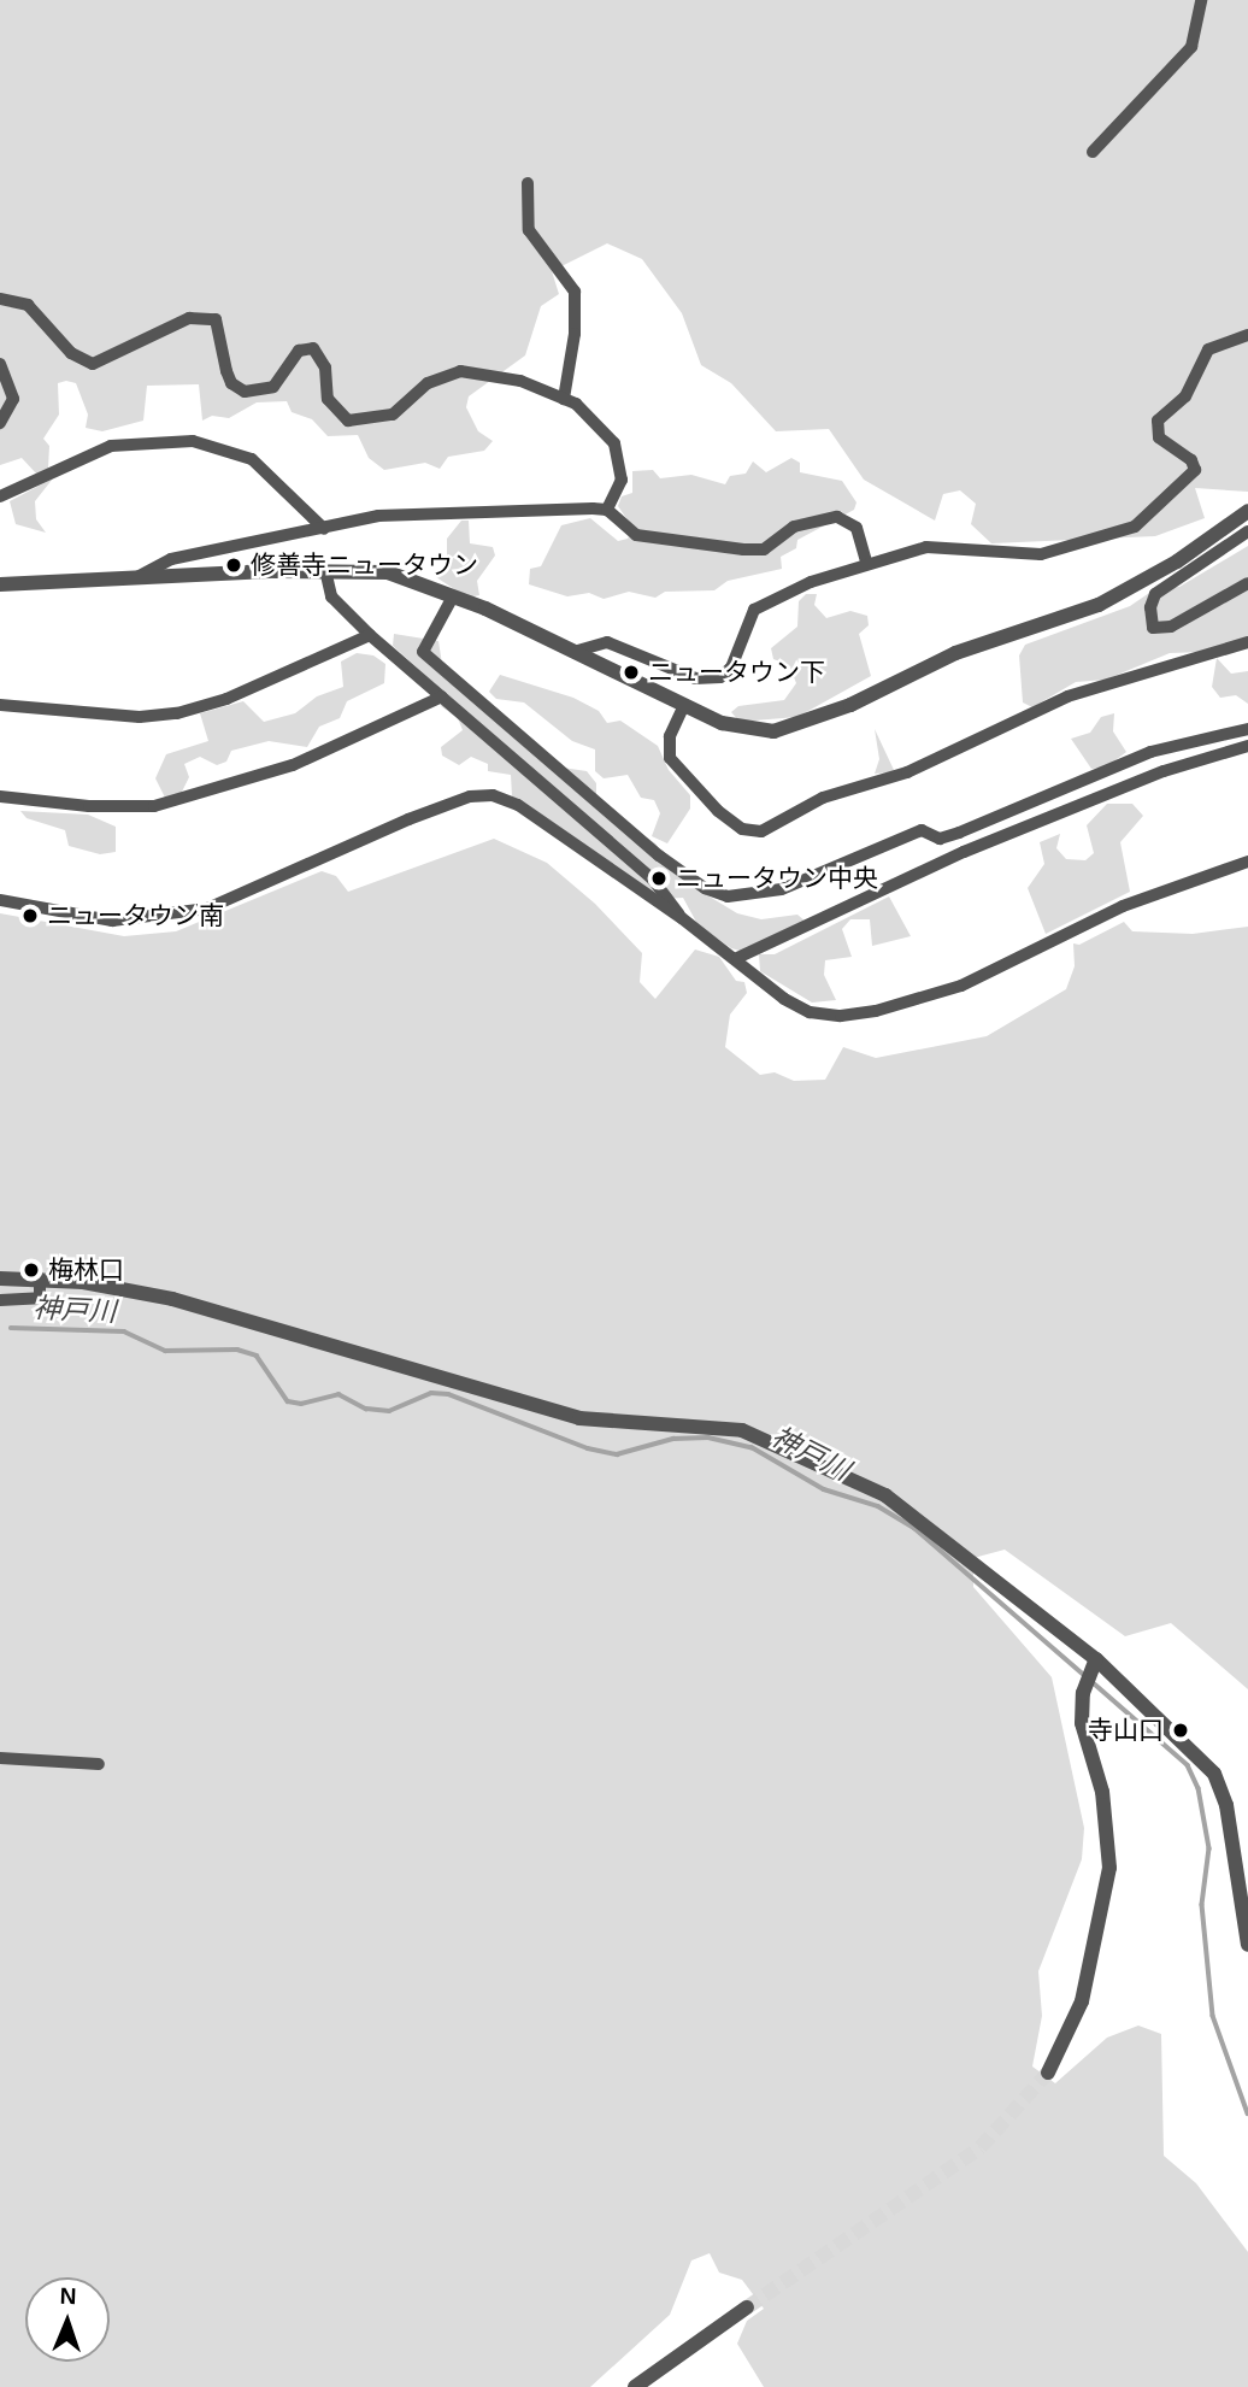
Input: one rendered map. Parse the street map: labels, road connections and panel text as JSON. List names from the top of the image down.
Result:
{
  "water": ["神戸川"],
  "places": [
    "修善寺ニュータウン",
    "ニュータウン下",
    "ニュータウン中央",
    "ニュータウン南",
    "梅林口",
    "寺山口"
  ],
  "north": "top"
}
